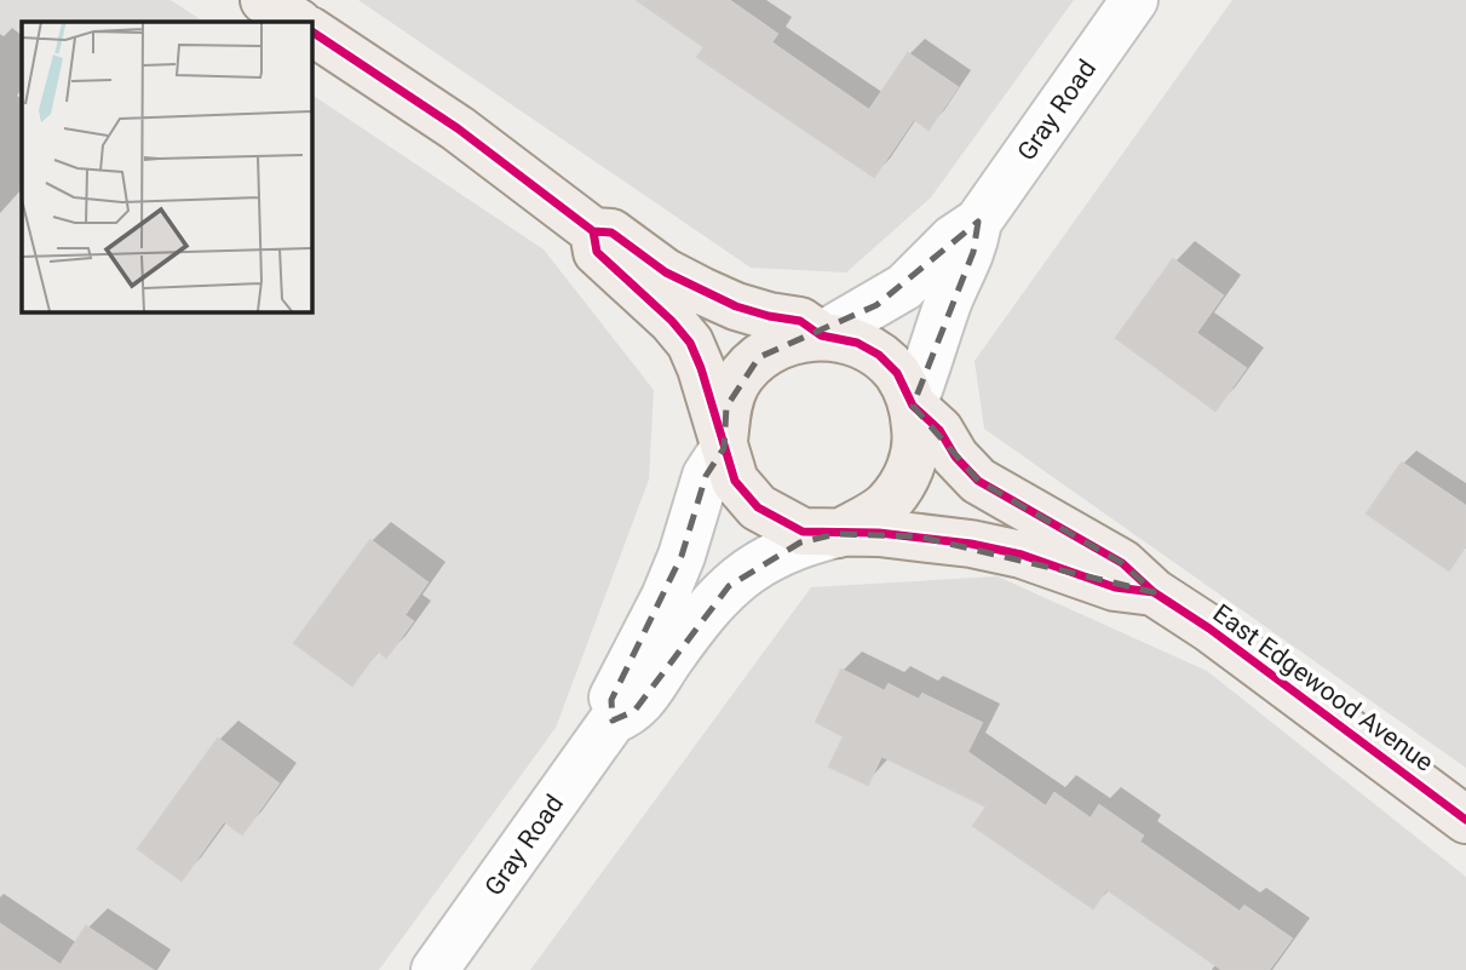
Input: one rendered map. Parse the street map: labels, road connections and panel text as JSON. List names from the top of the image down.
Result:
{
  "streets": {
    "main road": ["East Edgewood Avenue"],
    "street": ["Gray Road"]
  },
  "crossings": [
    ["Gray Road", "East Edgewood Avenue"]
  ]
}
